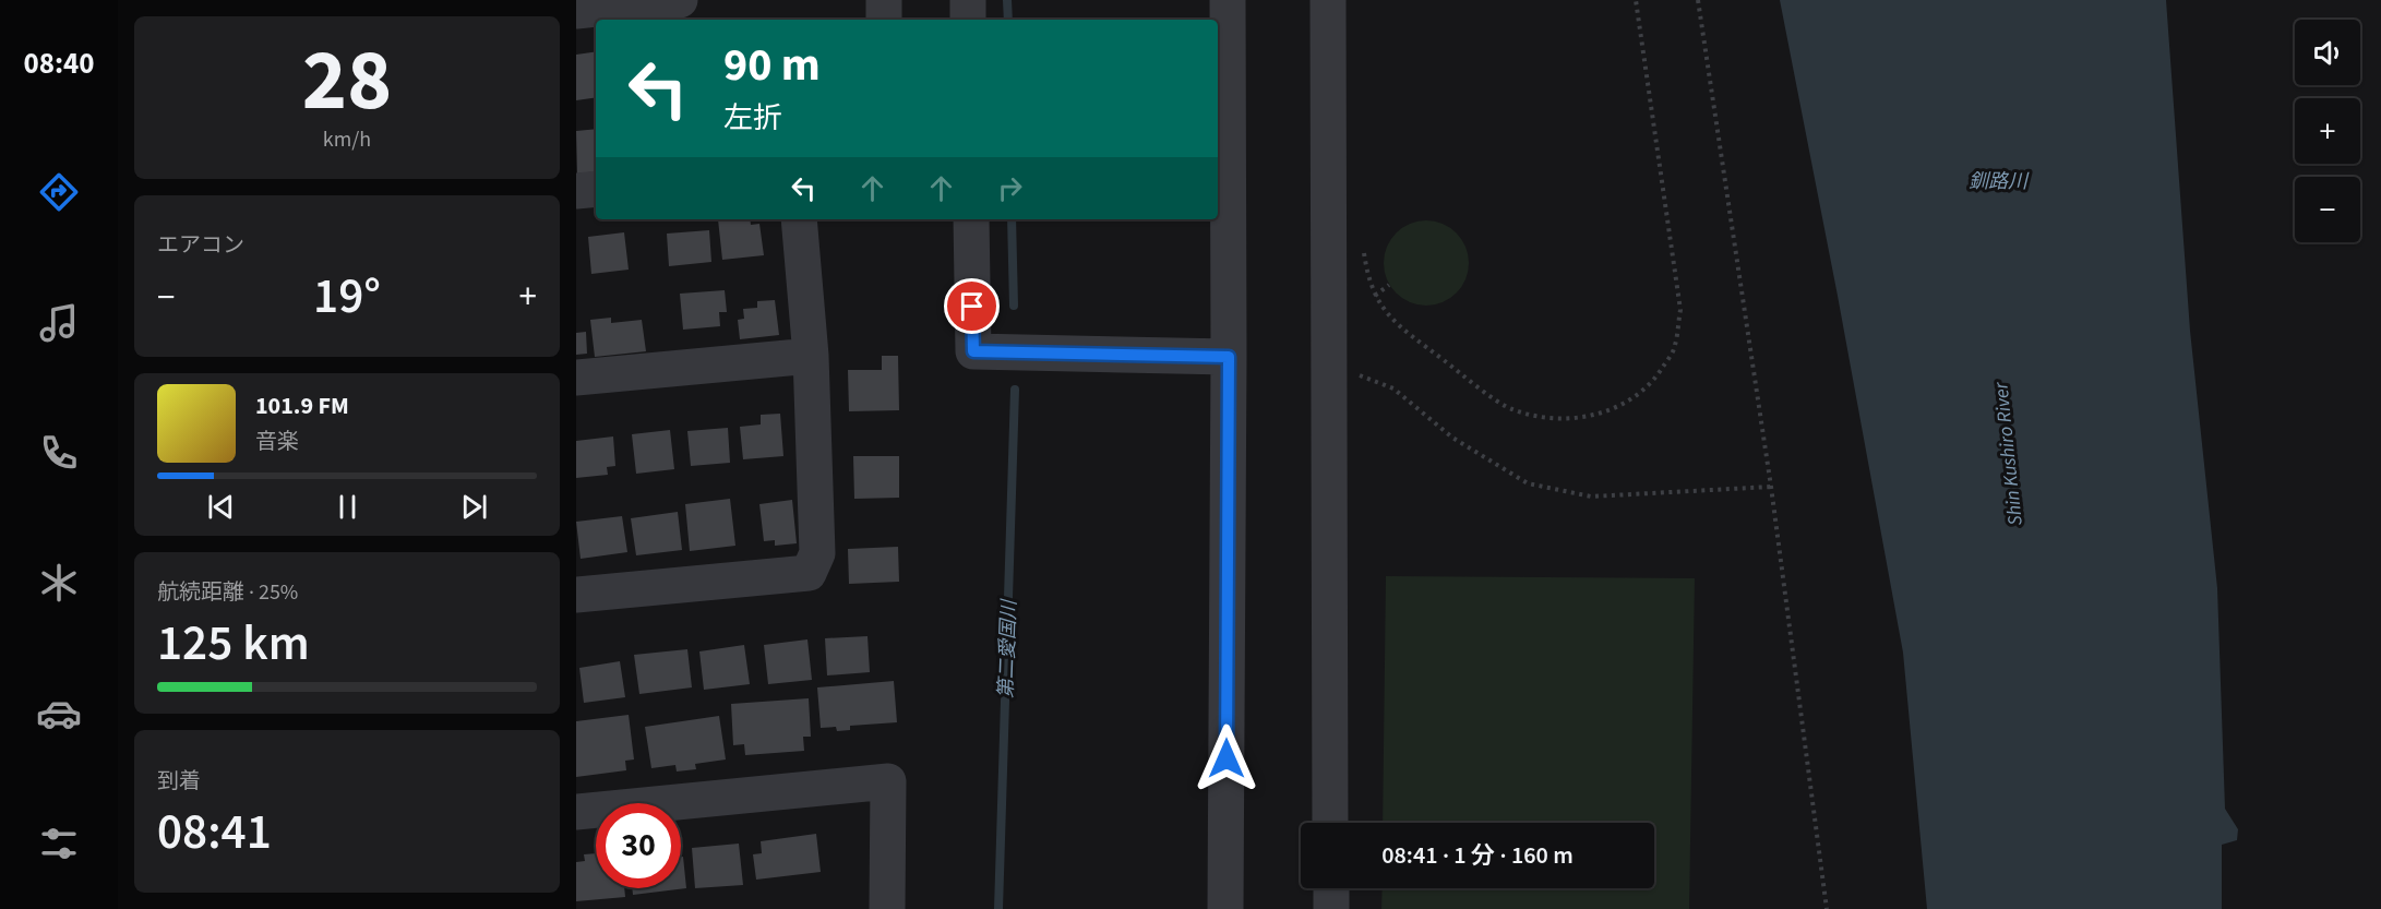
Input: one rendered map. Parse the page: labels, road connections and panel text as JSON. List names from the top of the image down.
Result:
{
  "water": ["釧路川", "Shin Kushiro River", "第二愛国川"],
  "page": {
    "tabs": "08:40",
    "tile": [
      ["28", "km/h"],
      "エアコン",
      ["航続距離 · 25%", "125 km"],
      ["到着", "08:41"]
    ],
    "map_buttons": ["+", "−"],
    "turn": ["90 m", "左折"],
    "heat": ["−", "19°", "+"],
    "song": ["101.9 FM", "音楽"],
    "limit": "30",
    "trip": "08:41 · 1 分 · 160 m"
  }
}
